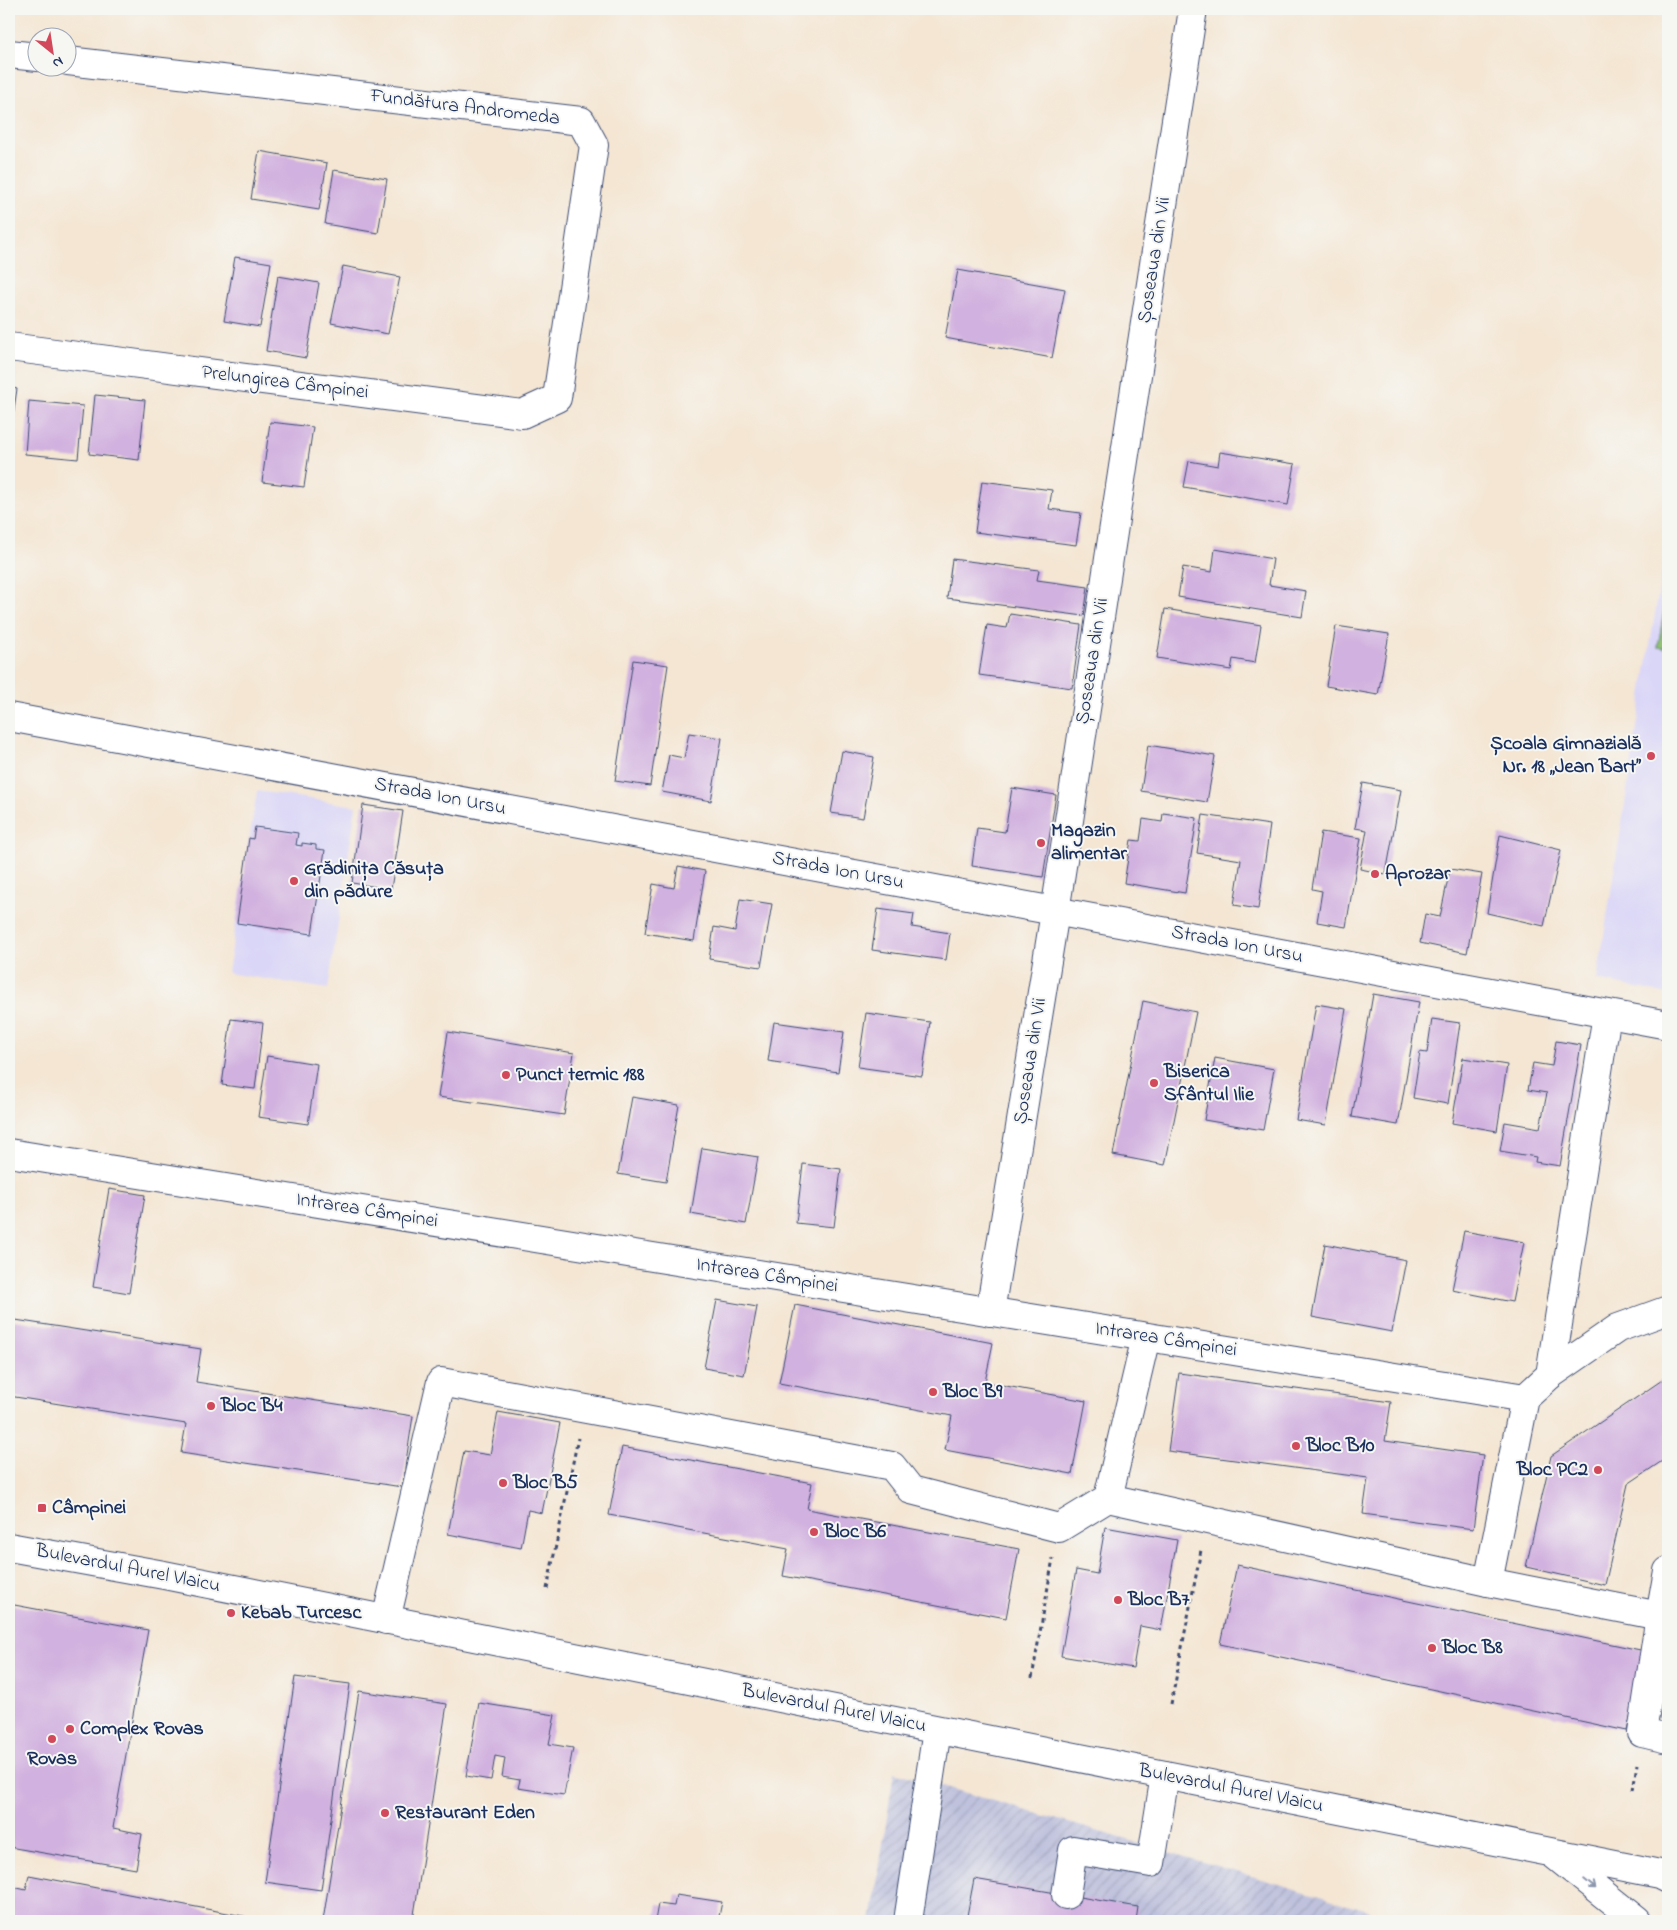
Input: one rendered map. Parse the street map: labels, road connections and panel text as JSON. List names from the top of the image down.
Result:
{
  "streets": {
    "street": [
      "Fundătura Andromeda",
      "Șoseaua din Vii",
      "Prelungirea Câmpinei",
      "Strada Ion Ursu",
      "Intrarea Câmpinei",
      "Bulevardul Aurel Vlaicu"
    ]
  },
  "crossings": [
    ["Fundătura Andromeda", "Prelungirea Câmpinei"],
    ["Șoseaua din Vii", "Strada Ion Ursu"],
    ["Șoseaua din Vii", "Intrarea Câmpinei"]
  ],
  "places": {
    "other": [
      "Școala Gimnazială Nr. 18 „Jean Bart”",
      "Magazin alimentar",
      "Aprozar",
      "Grădinița Căsuța din pădure",
      "Punct termic 188",
      "Biserica Sfântul Ilie",
      "Bloc B9",
      "Bloc B4",
      "Bloc B10",
      "Bloc PC2",
      "Bloc B5",
      "Bloc B6",
      "Bloc B7",
      "Kebab Turcesc",
      "Bloc B8",
      "Complex Rovas",
      "Rovas",
      "Restaurant Eden"
    ],
    "transit": ["Câmpinei"]
  },
  "north": "bottom right"
}
